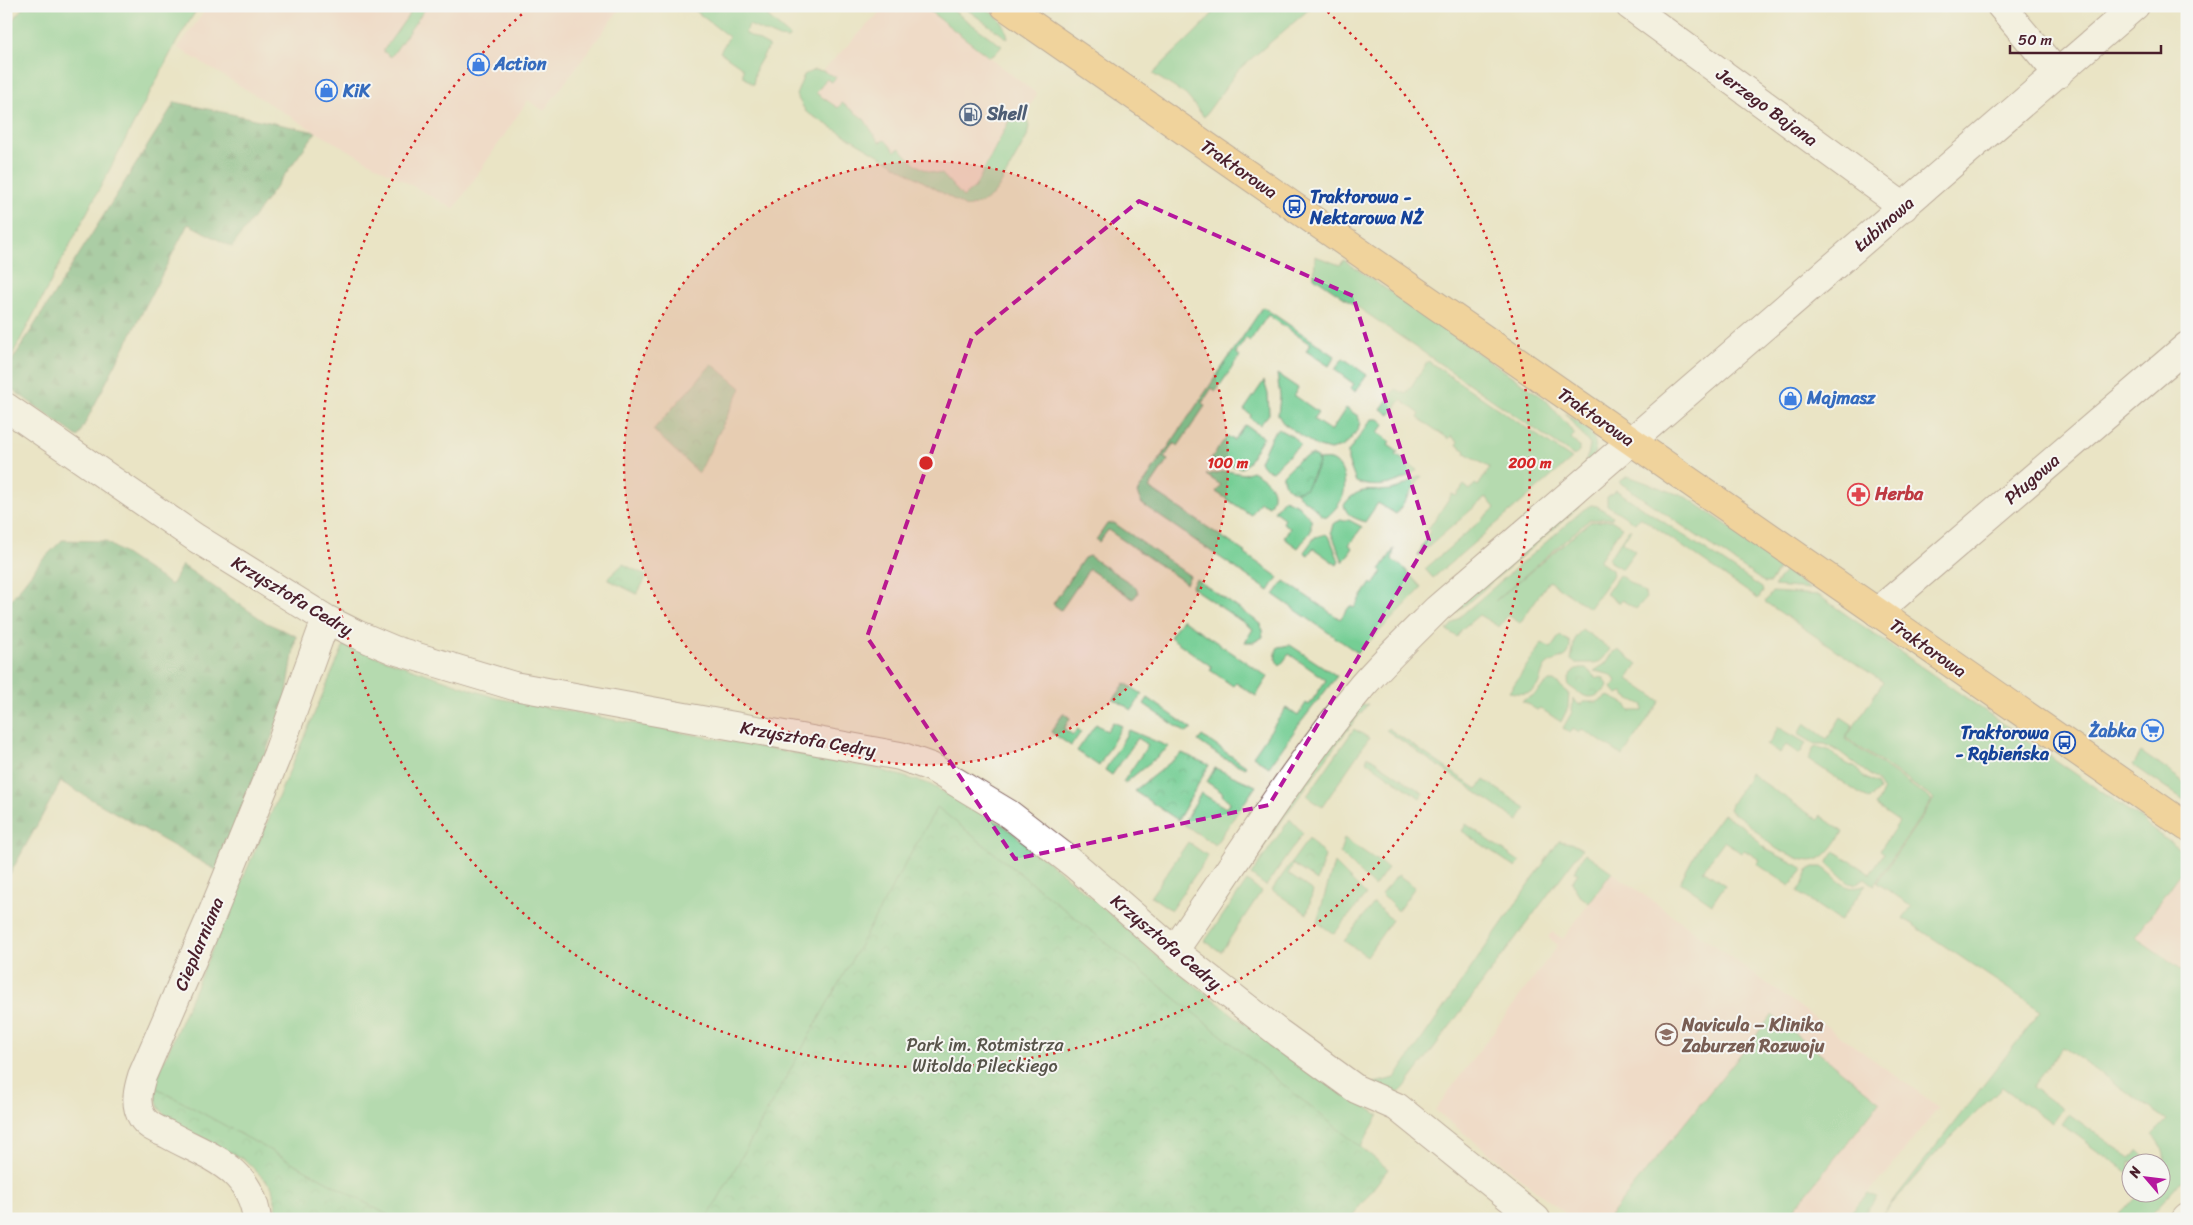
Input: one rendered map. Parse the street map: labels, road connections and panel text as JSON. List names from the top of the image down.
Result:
{
  "streets": {
    "main road": ["Traktorowa"],
    "street": [
      "Jerzego Bajana",
      "Łubinowa",
      "Pługowa",
      "Krzysztofa Cedry",
      "Cieplarniana"
    ]
  },
  "crossings": [
    ["Jerzego Bajana", "Łubinowa"],
    ["Traktorowa", "Łubinowa"],
    ["Traktorowa", "Pługowa"],
    ["Łubinowa", "Krzysztofa Cedry"],
    ["Krzysztofa Cedry", "Cieplarniana"]
  ],
  "parks": ["Park im. Rotmistrza Witolda Pileckiego"],
  "places": {
    "shop": ["Action", "KiK", "Majmasz"],
    "fuel station": ["Shell"],
    "bus stop": ["Traktorowa - Nektarowa NŻ", "Traktorowa - Rąbieńska"],
    "pharmacy": ["Herba"],
    "supermarket": ["Żabka"],
    "school or university": ["Navicula – Klinika Zaburzeń Rozwoju"]
  },
  "scale_bar": "50 m",
  "north": "top left",
  "rings": ["100 m", "200 m"]
}
